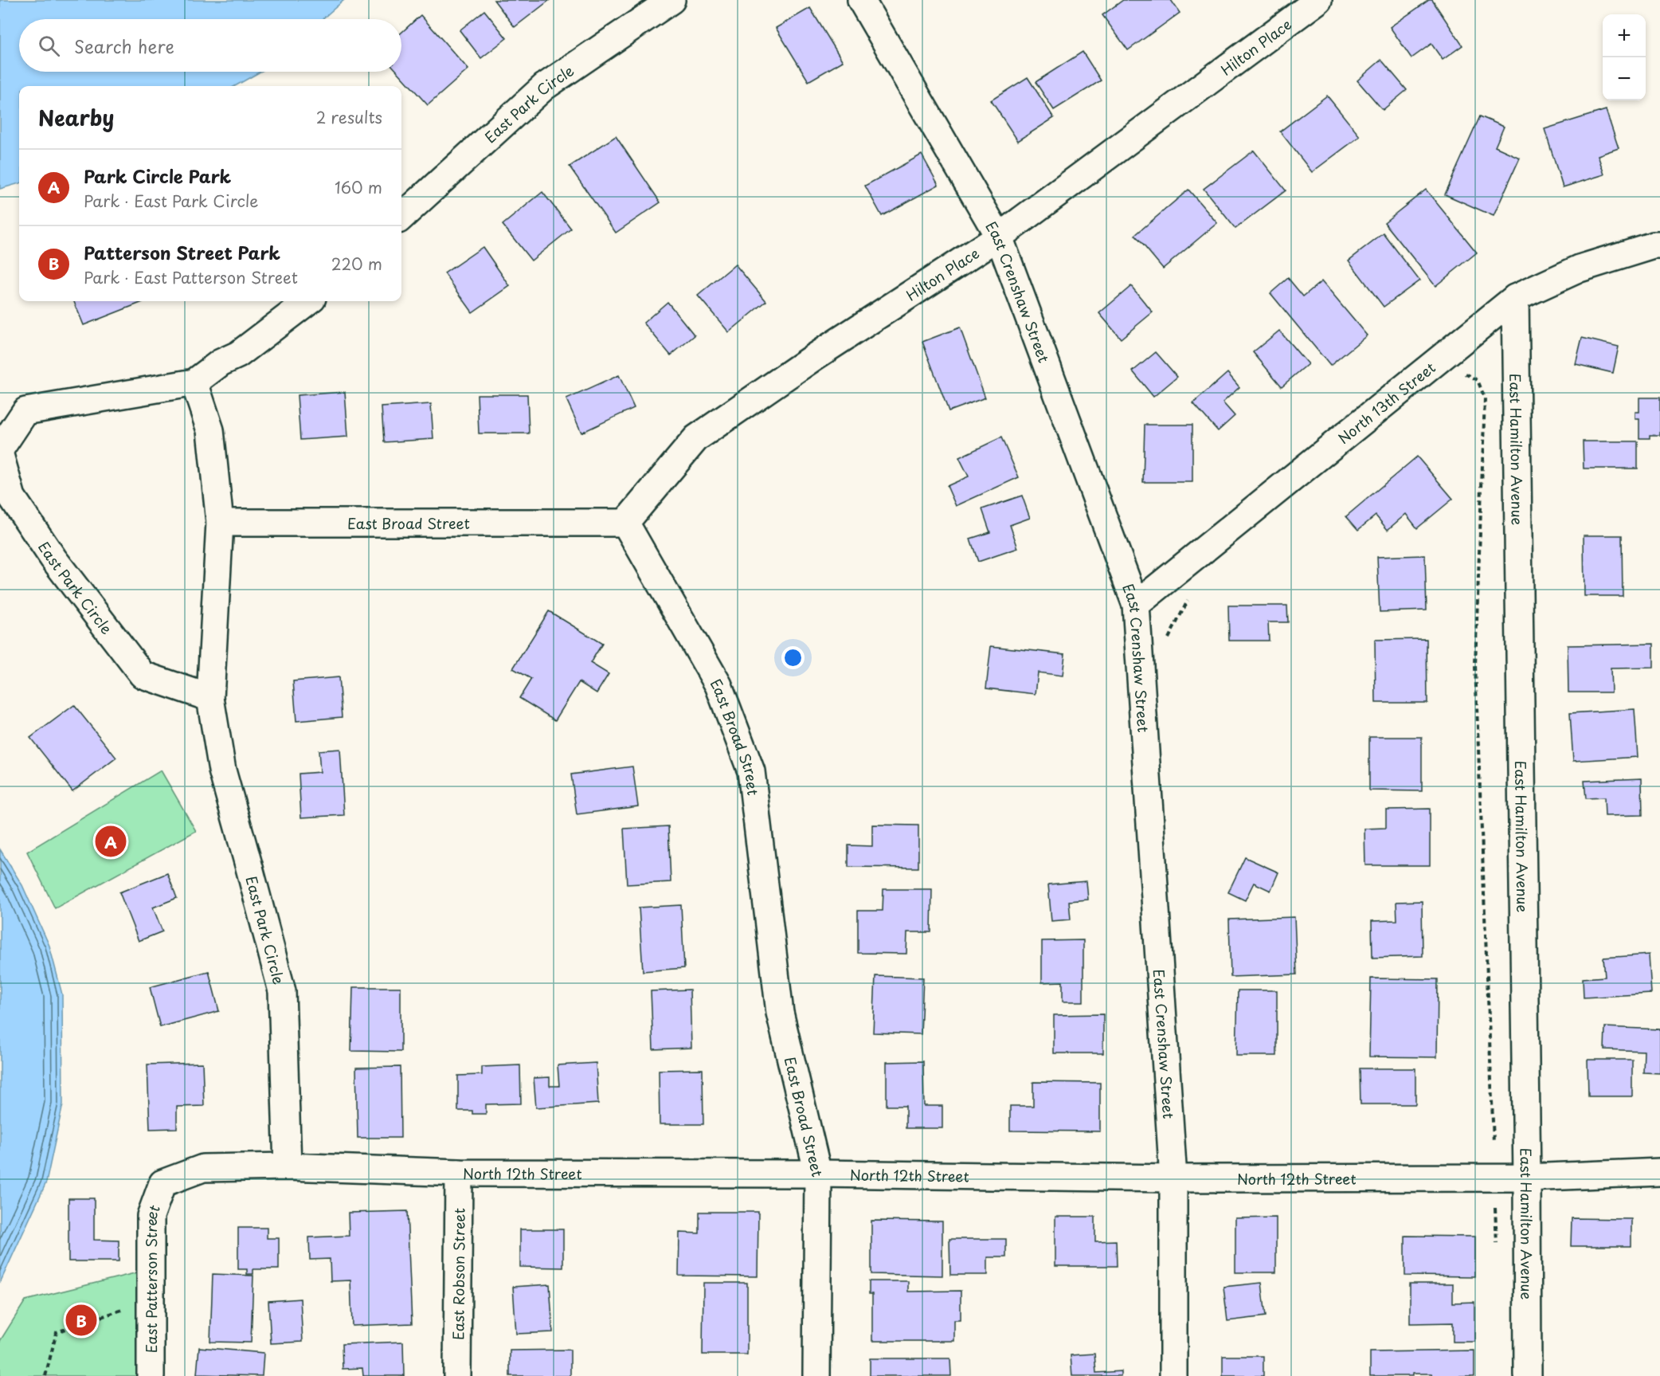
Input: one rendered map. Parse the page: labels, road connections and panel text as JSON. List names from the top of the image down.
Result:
{
  "streets": {
    "street": [
      "Hilton Place",
      "East Park Circle",
      "East Crenshaw Street",
      "North 13th Street",
      "East Hamilton Avenue",
      "East Broad Street",
      "North 12th Street",
      "East Robson Street",
      "East Patterson Street"
    ]
  },
  "crossings": [
    ["Hilton Place", "East Crenshaw Street"],
    ["Hilton Place", "East Broad Street"],
    ["East Park Circle", "East Broad Street"],
    ["East Park Circle", "North 12th Street"],
    ["East Crenshaw Street", "North 13th Street"],
    ["East Crenshaw Street", "North 12th Street"],
    ["North 13th Street", "East Hamilton Avenue"],
    ["East Hamilton Avenue", "North 12th Street"],
    ["East Broad Street", "North 12th Street"],
    ["North 12th Street", "East Robson Street"],
    ["North 12th Street", "East Patterson Street"]
  ],
  "page": {
    "map_buttons": ["+", "−"],
    "search": "Search here",
    "heading": ["Nearby", "2 results"],
    "list": [
      {
        "mark": "A",
        "name": "Park Circle Park",
        "note": "Park · East Park Circle",
        "value": "160 m"
      },
      {
        "mark": "B",
        "name": "Patterson Street Park",
        "note": "Park · East Patterson Street",
        "value": "220 m"
      }
    ],
    "pins": ["A", "B"]
  }
}
